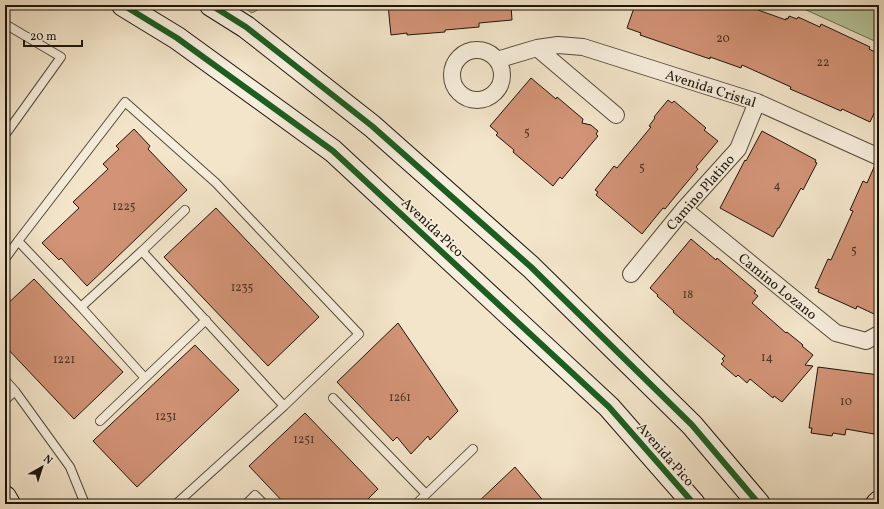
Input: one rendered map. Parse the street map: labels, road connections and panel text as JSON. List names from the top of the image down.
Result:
{
  "streets": {
    "main road": ["Avenida Pico"],
    "street": ["Avenida Cristal", "Camino Platino", "Camino Lozano"]
  },
  "crossings": [
    ["Avenida Cristal", "Camino Platino"],
    ["Camino Platino", "Camino Lozano"]
  ],
  "house_numbers": [
    "20",
    "22",
    "5",
    "5",
    "4",
    "1225",
    "5",
    "1235",
    "18",
    "14",
    "1221",
    "1261",
    "10",
    "1231",
    "1251"
  ],
  "scale_bar": "20 m",
  "north": "top right"
}
